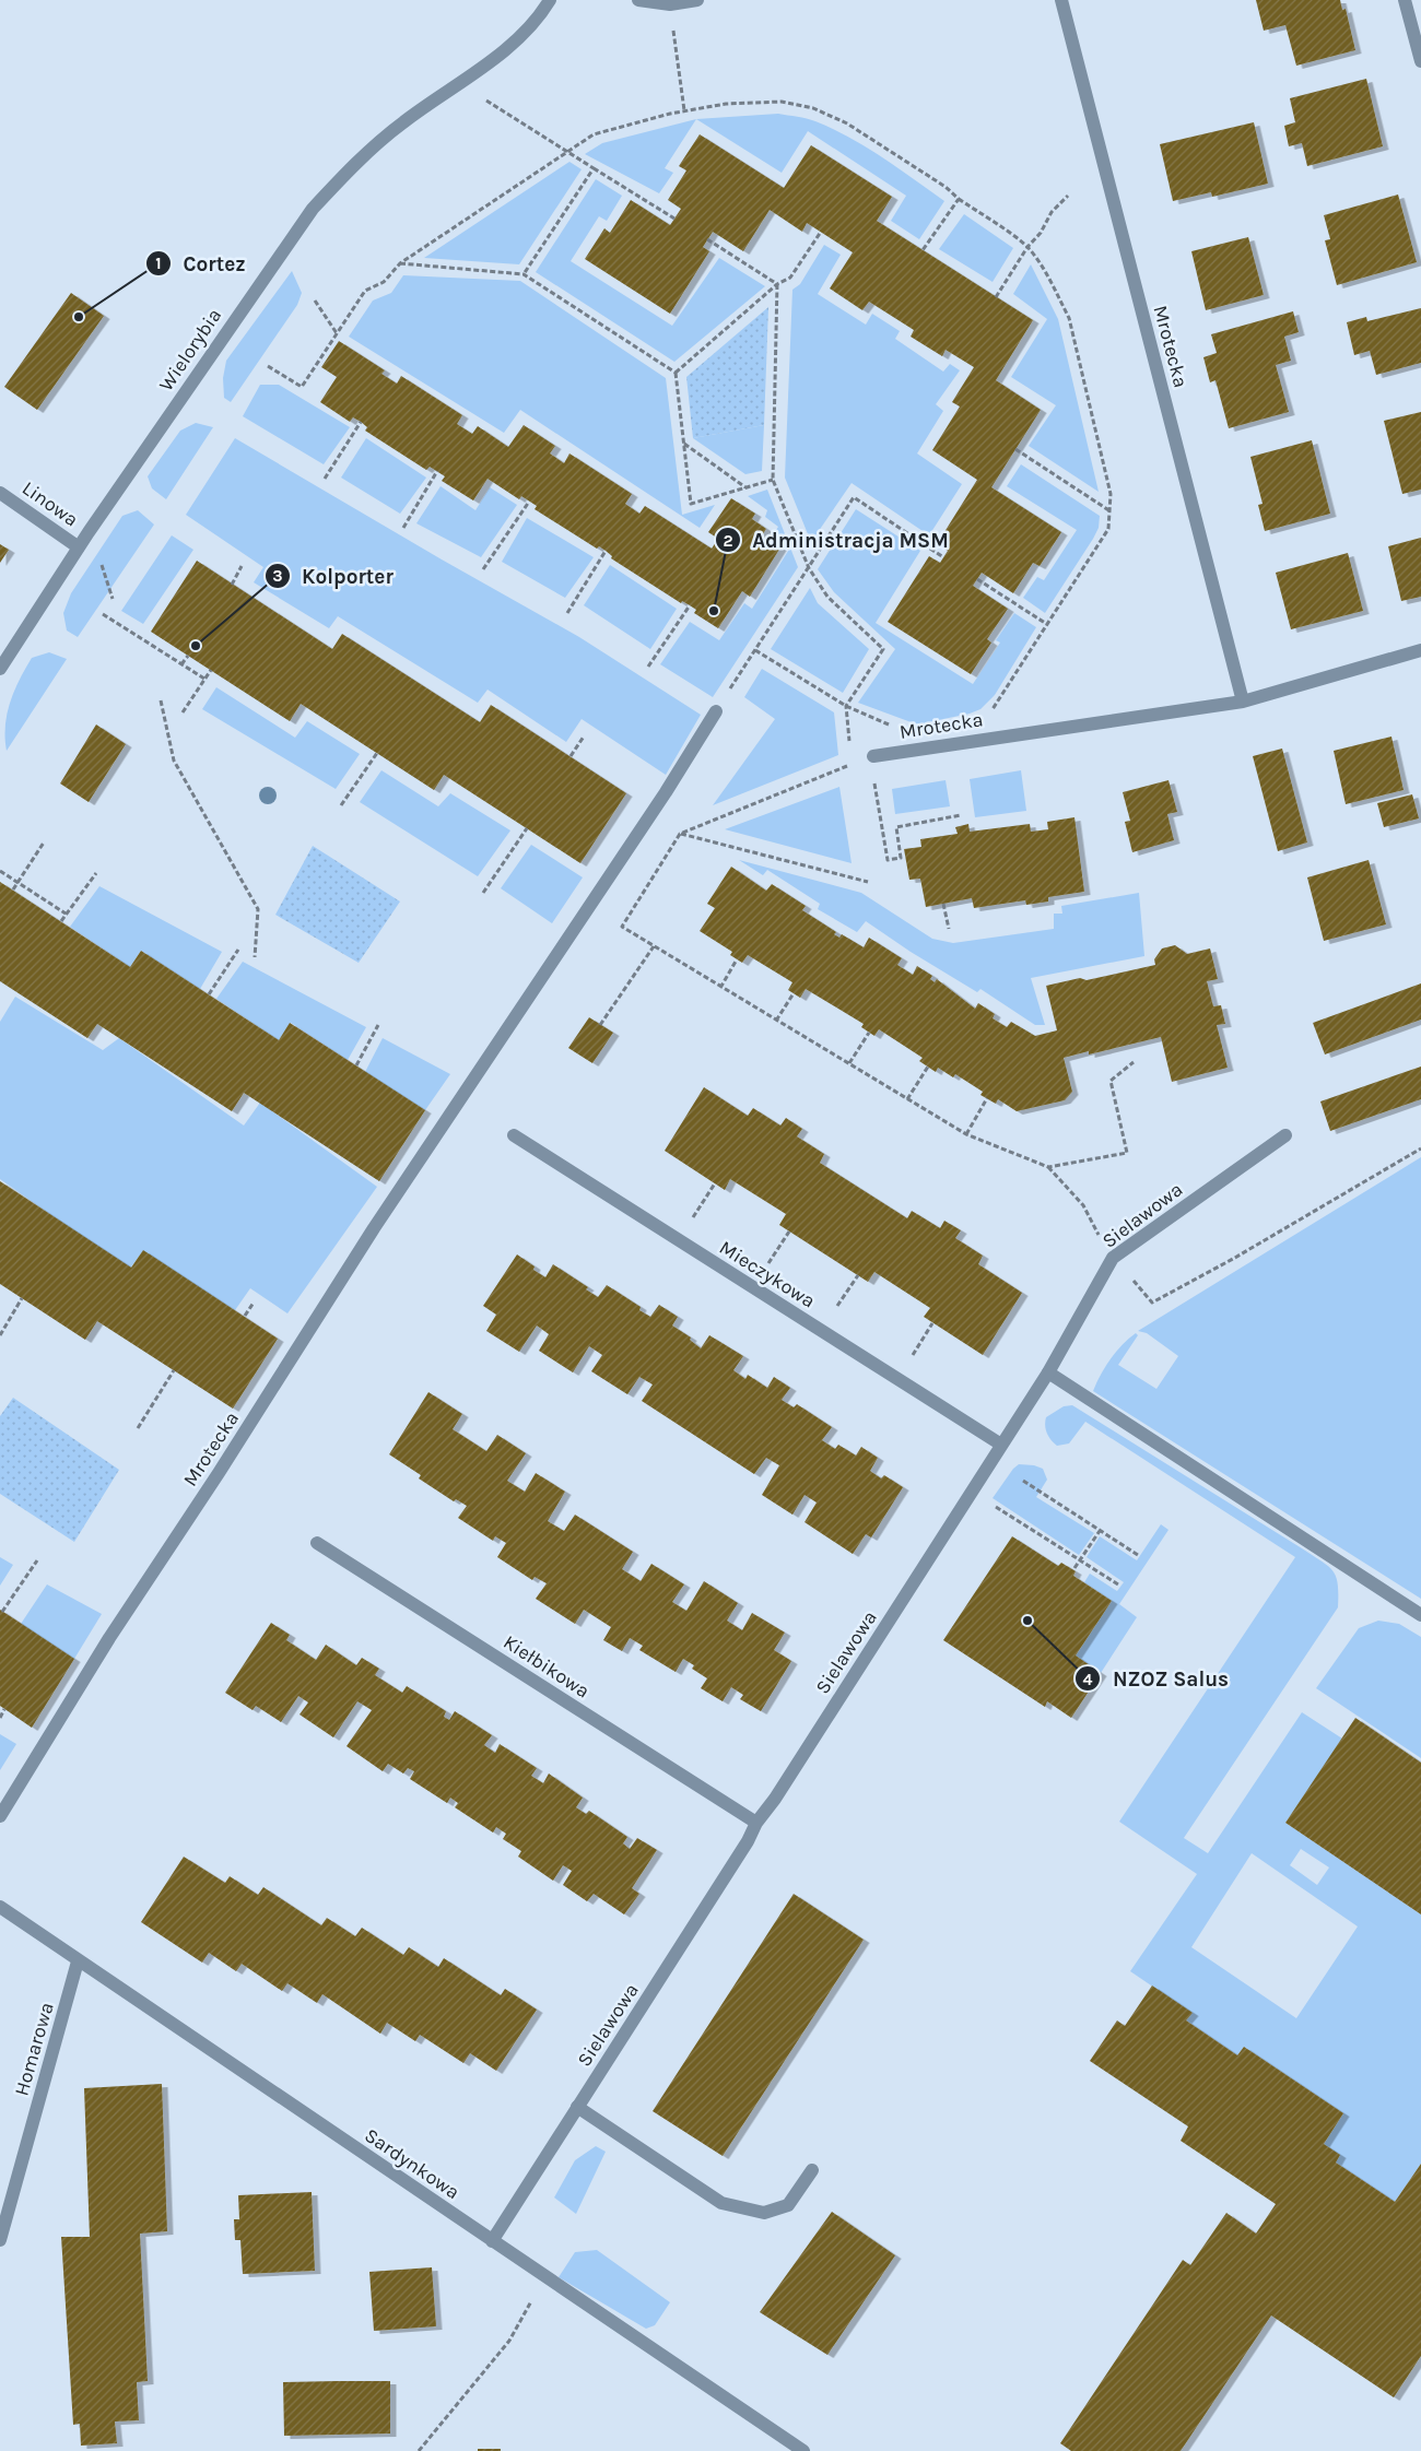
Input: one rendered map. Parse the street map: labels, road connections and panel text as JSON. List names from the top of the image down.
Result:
{
  "streets": {
    "street": [
      "Mrotecka",
      "Wielorybia",
      "Linowa",
      "Sielawowa",
      "Mieczykowa",
      "Kiełbikowa",
      "Homarowa",
      "Sardynkowa"
    ]
  },
  "crossings": [
    ["Wielorybia", "Linowa"],
    ["Sielawowa", "Mieczykowa"],
    ["Sielawowa", "Kiełbikowa"],
    ["Sielawowa", "Sardynkowa"],
    ["Homarowa", "Sardynkowa"]
  ],
  "places": [
    "Cortez",
    "Administracja MSM",
    "Kolporter",
    "NZOZ Salus"
  ]
}
